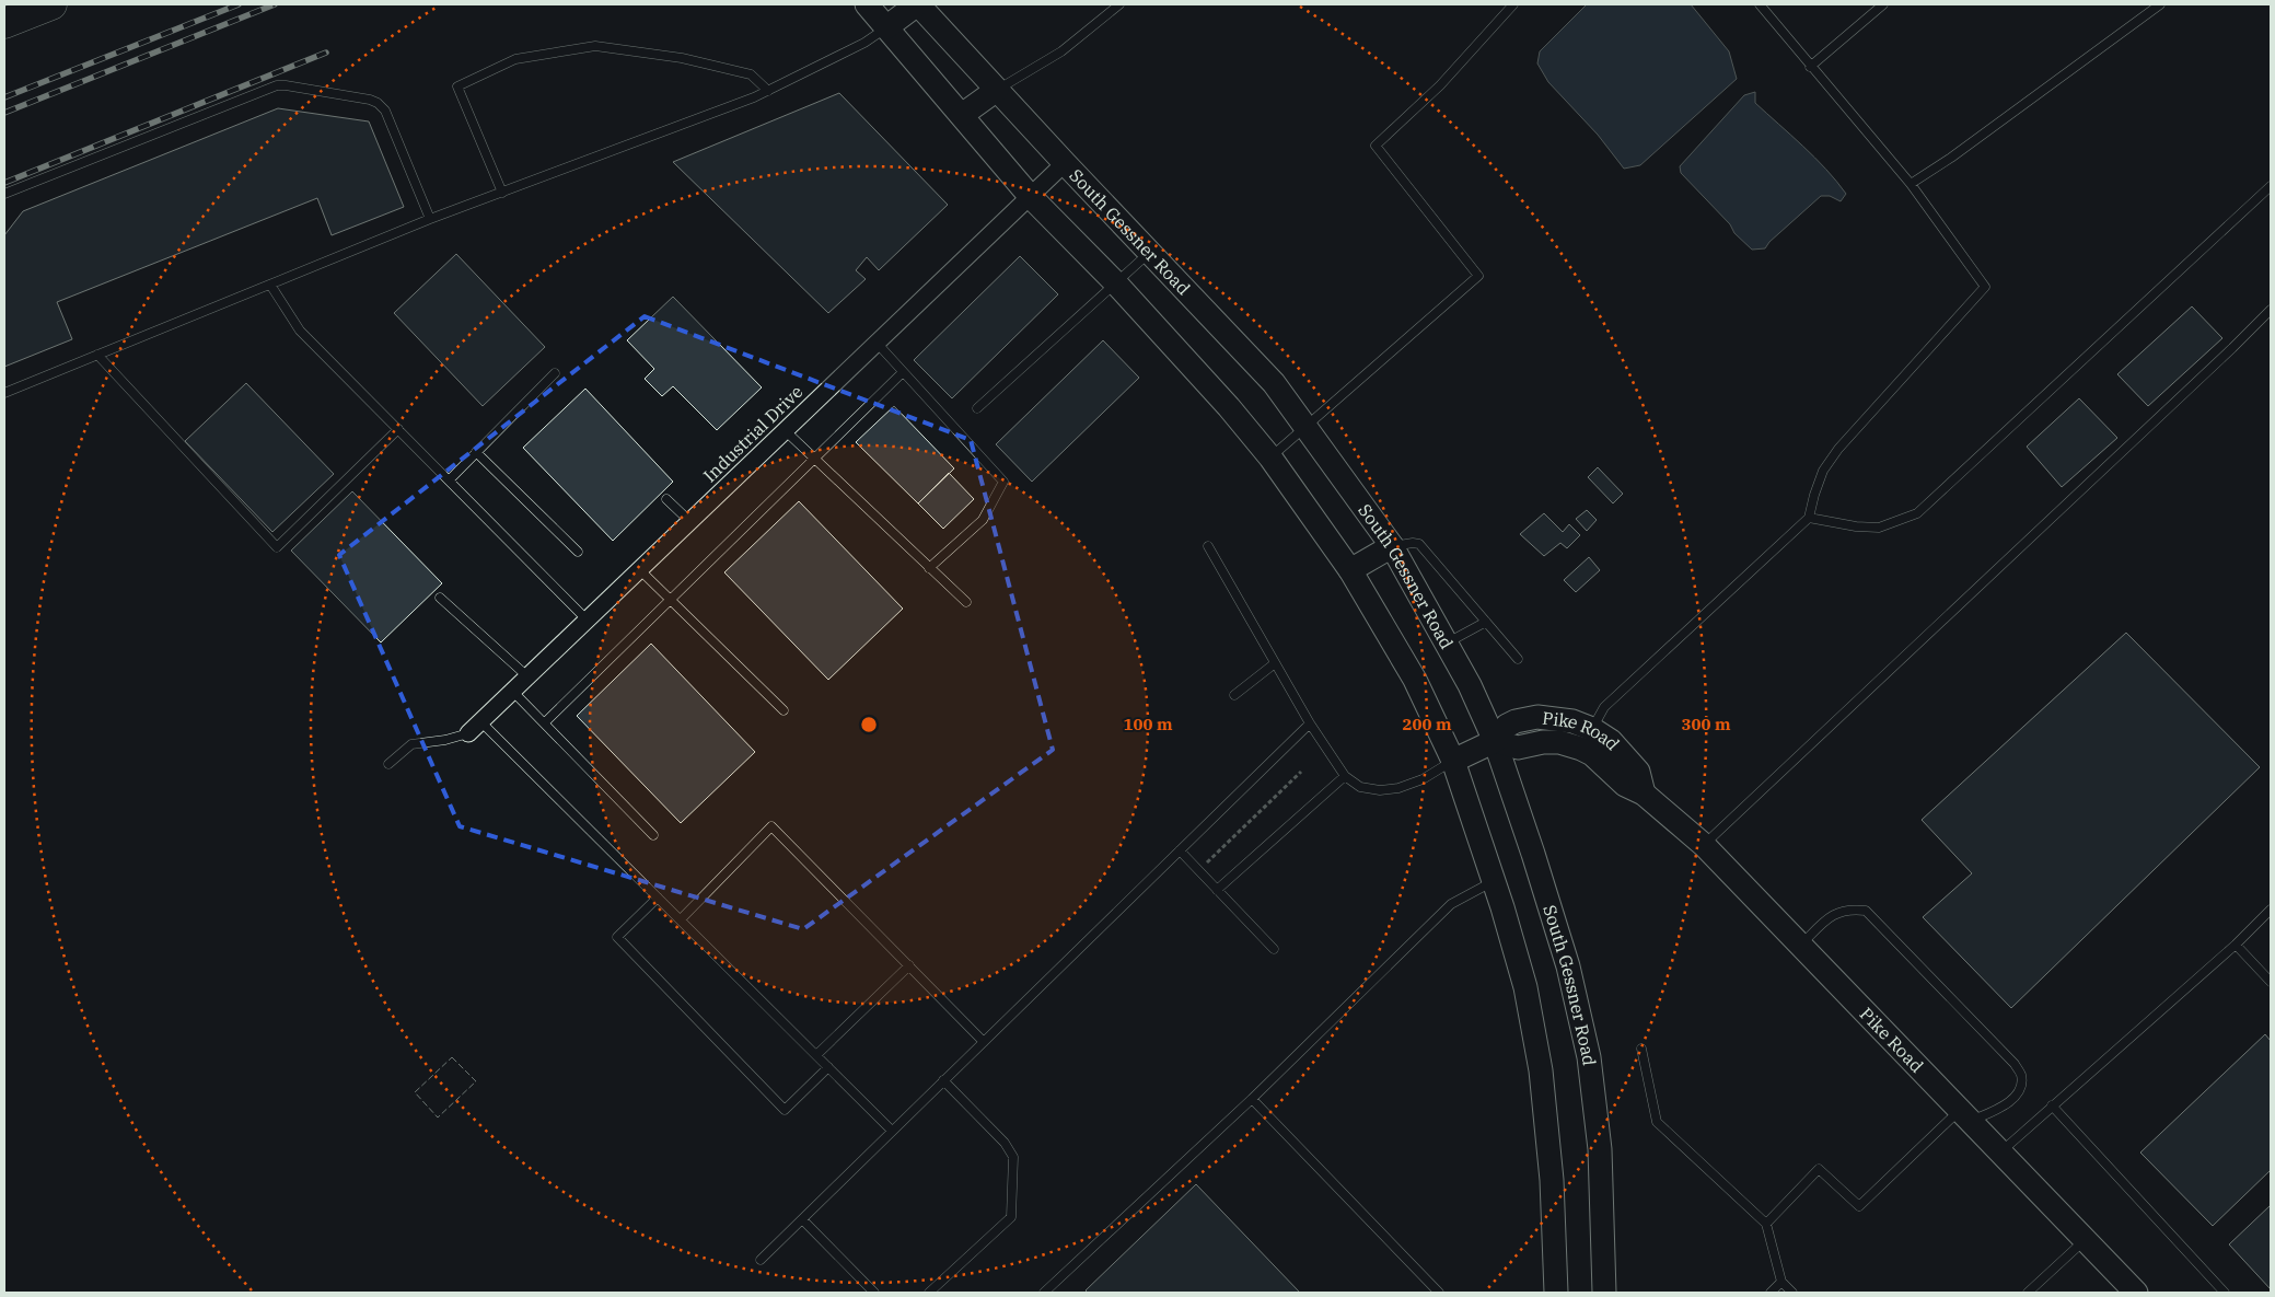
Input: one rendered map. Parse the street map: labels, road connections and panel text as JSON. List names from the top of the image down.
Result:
{
  "streets": {
    "main road": ["South Gessner Road", "Pike Road"],
    "street": ["Industrial Drive"]
  },
  "crossings": [
    ["South Gessner Road", "Industrial Drive"],
    ["South Gessner Road", "Pike Road"]
  ],
  "rings": ["100 m", "200 m", "300 m"]
}
